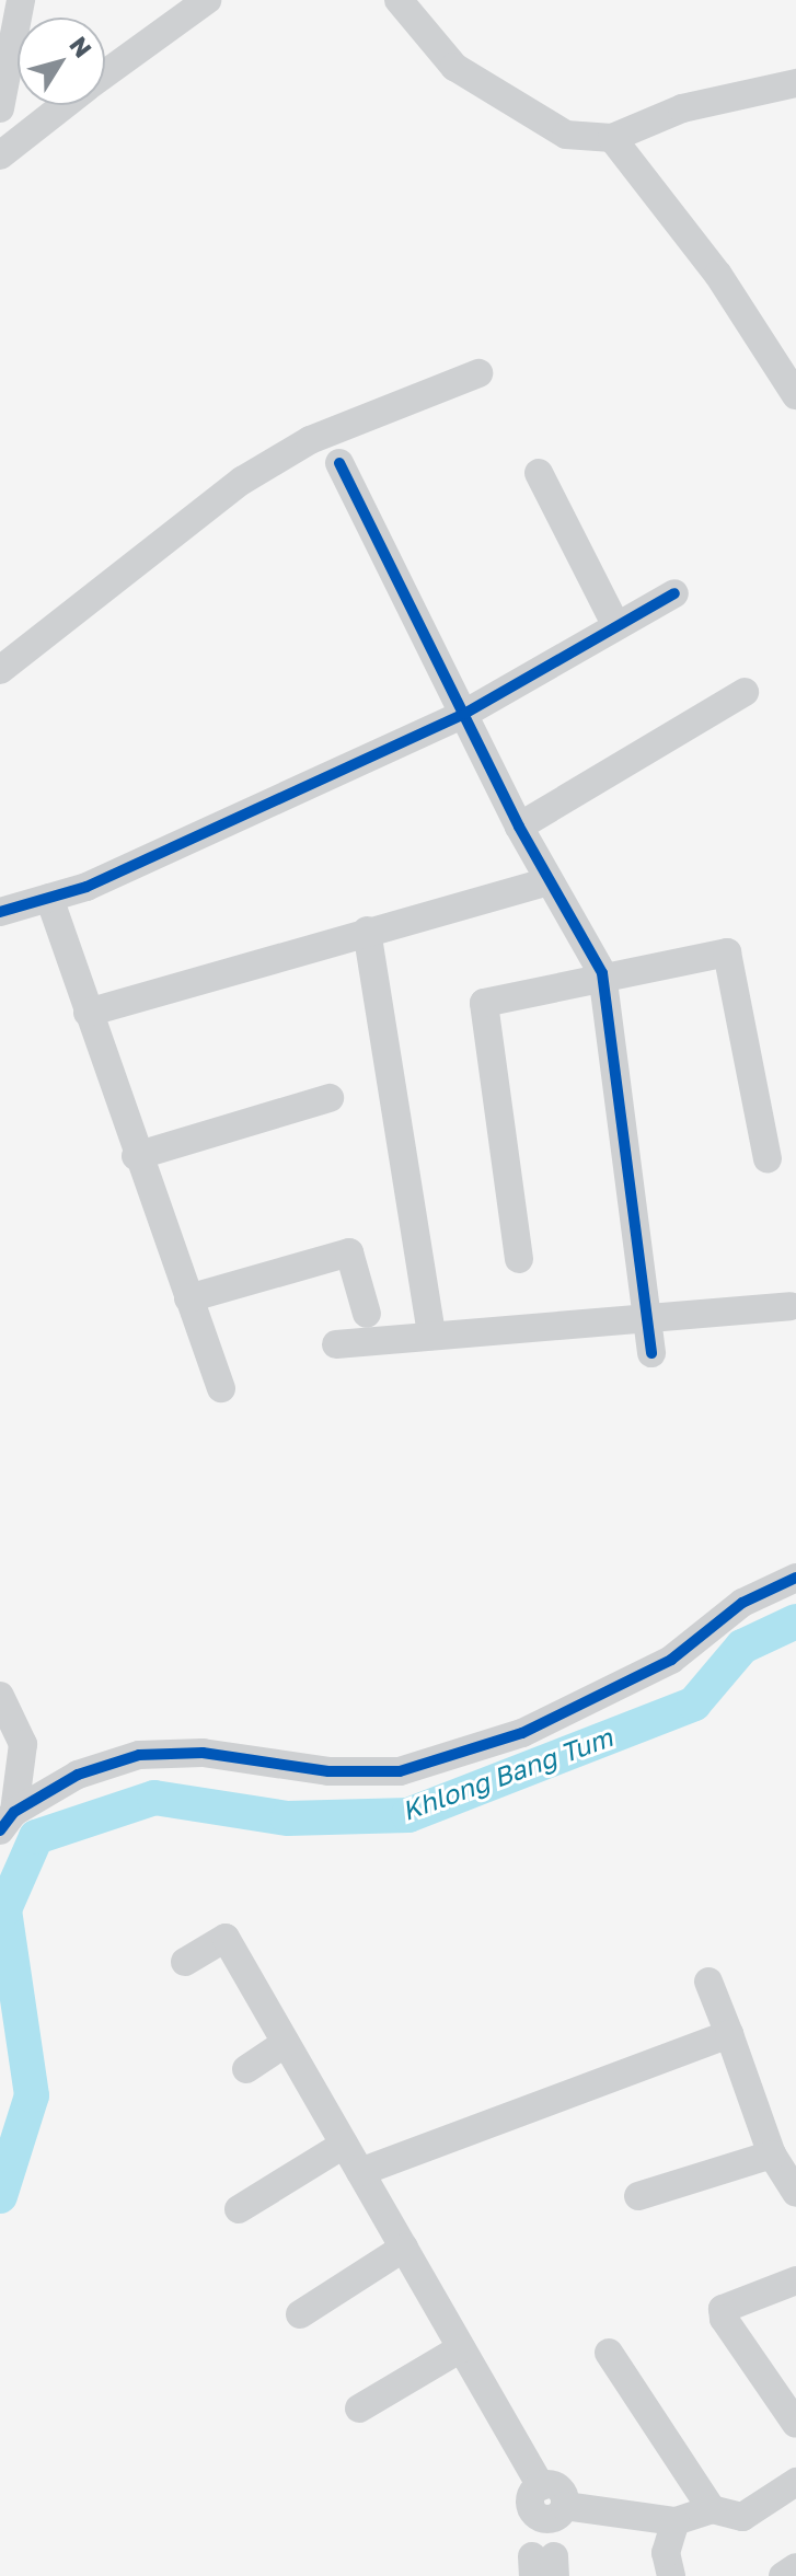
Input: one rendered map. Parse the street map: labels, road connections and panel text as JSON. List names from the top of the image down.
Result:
{
  "water": ["Khlong Bang Tum"],
  "north": "top right"
}
